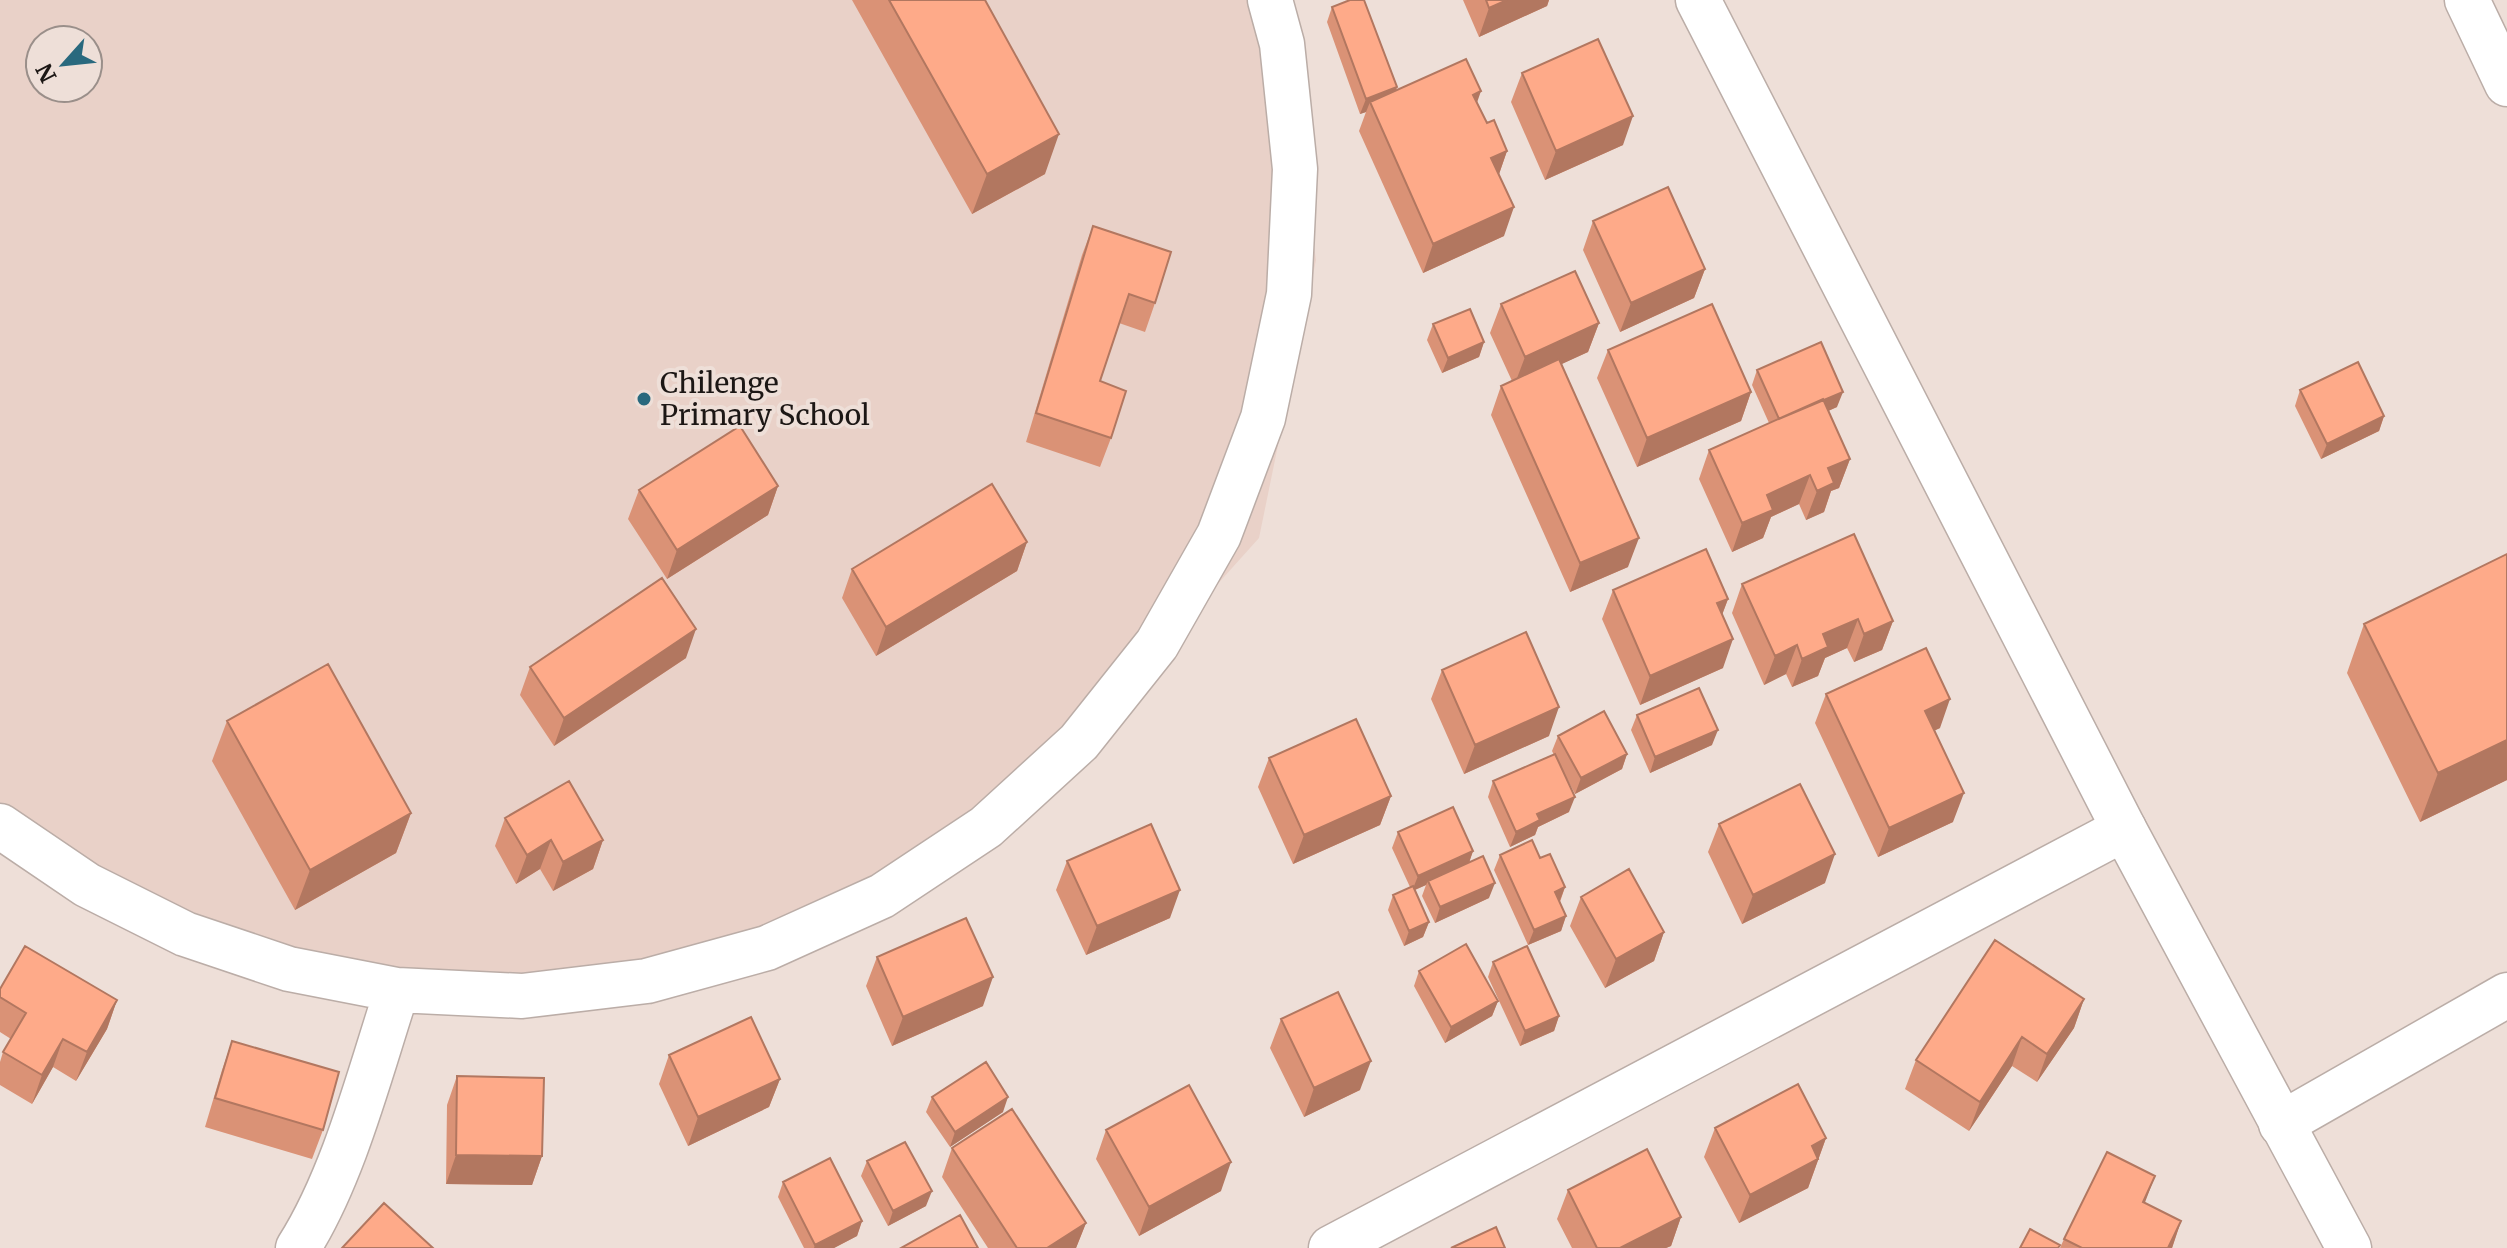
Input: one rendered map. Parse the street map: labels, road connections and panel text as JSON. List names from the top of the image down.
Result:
{
  "places": ["Chilenge Primary School"],
  "north": "bottom left"
}
